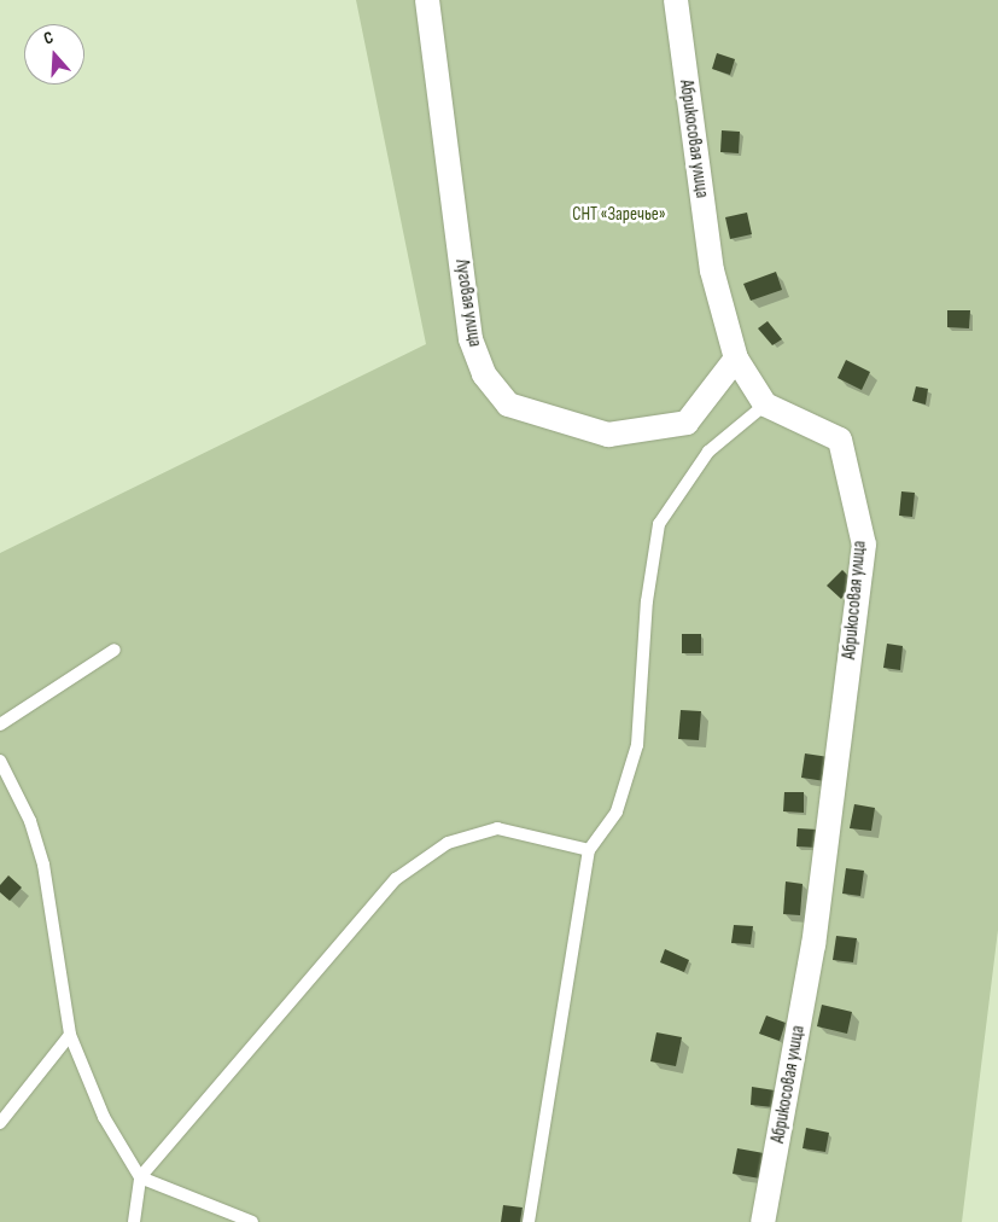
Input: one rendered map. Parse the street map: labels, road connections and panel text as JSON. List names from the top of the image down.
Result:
{
  "streets": {
    "street": ["Абрикосовая улица", "Луговая улица"]
  },
  "crossings": [
    ["Абрикосовая улица", "Луговая улица"]
  ],
  "parks": ["СНТ «Заречье»"],
  "north": "top"
}
